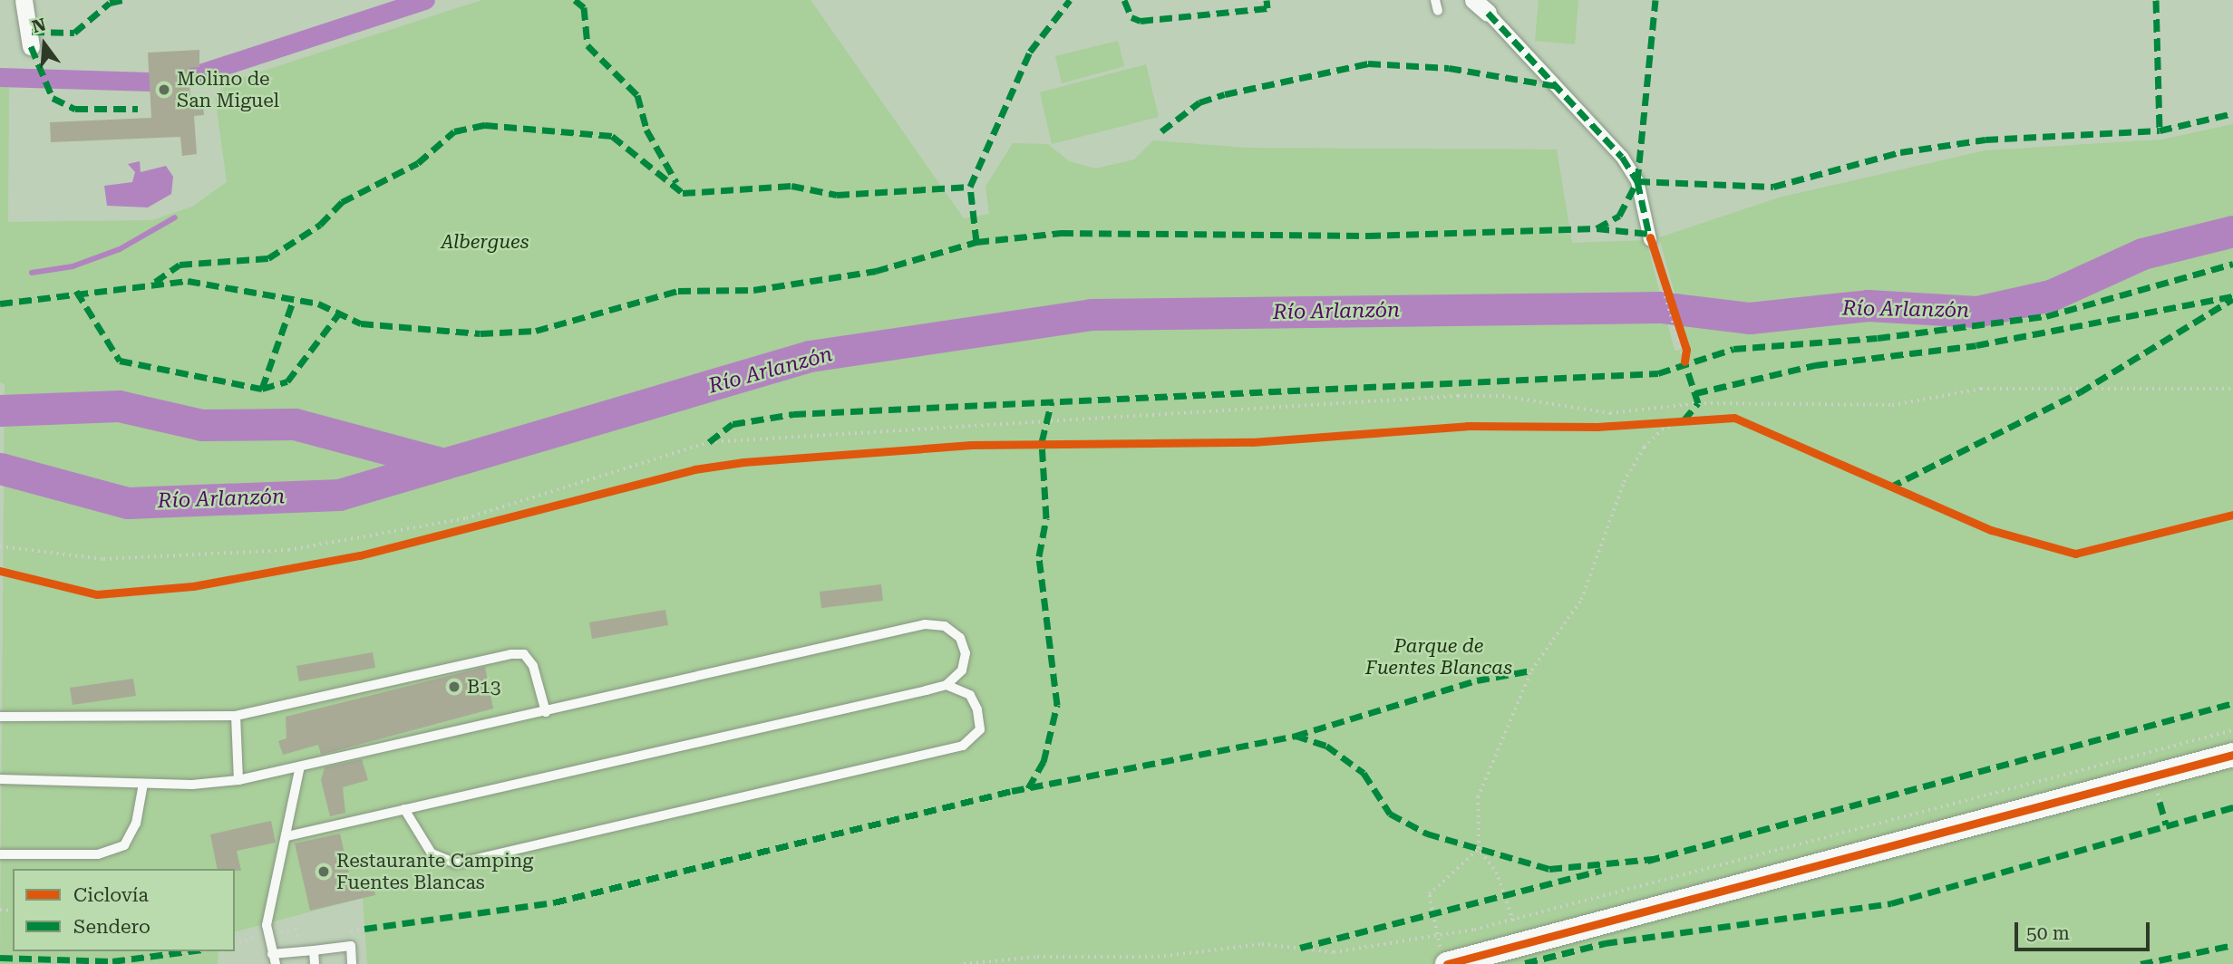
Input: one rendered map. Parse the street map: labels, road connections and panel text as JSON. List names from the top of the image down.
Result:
{
  "water": ["Río Arlanzón"],
  "parks": ["Albergues", "Parque de Fuentes Blancas"],
  "places": ["Molino de San Miguel", "B13", "Restaurante Camping Fuentes Blancas"],
  "legend": ["Ciclovía", "Sendero"],
  "scale_bar": "50 m",
  "north": "top"
}
